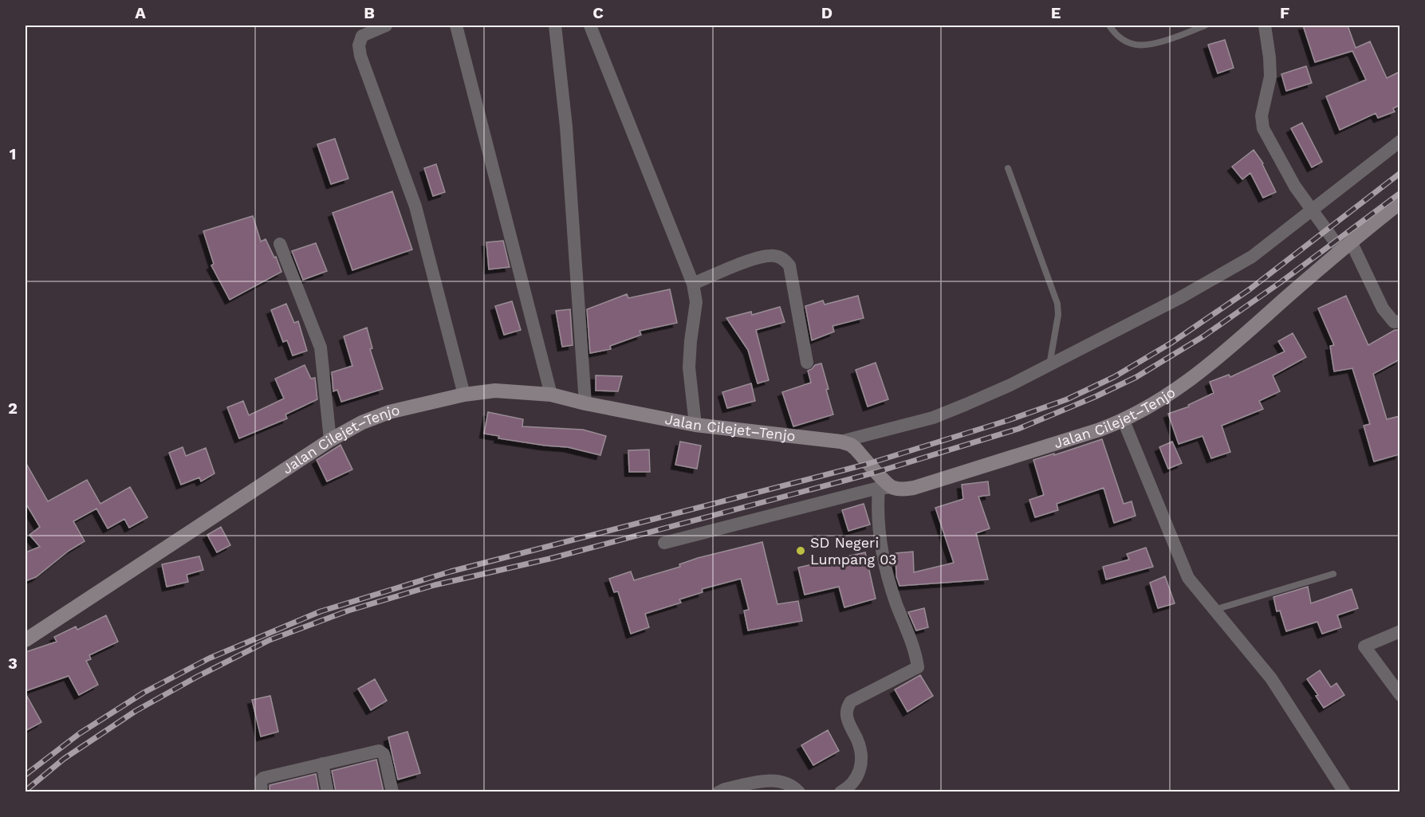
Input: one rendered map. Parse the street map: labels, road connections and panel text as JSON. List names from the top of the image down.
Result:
{
  "streets": {
    "main road": ["Jalan Cilejet–Tenjo"]
  },
  "places": ["SD Negeri Lumpang 03"],
  "grid": {
    "columns": [
      "A",
      "B",
      "C",
      "D",
      "E",
      "F"
    ],
    "rows": ["1", "2", "3"]
  }
}
